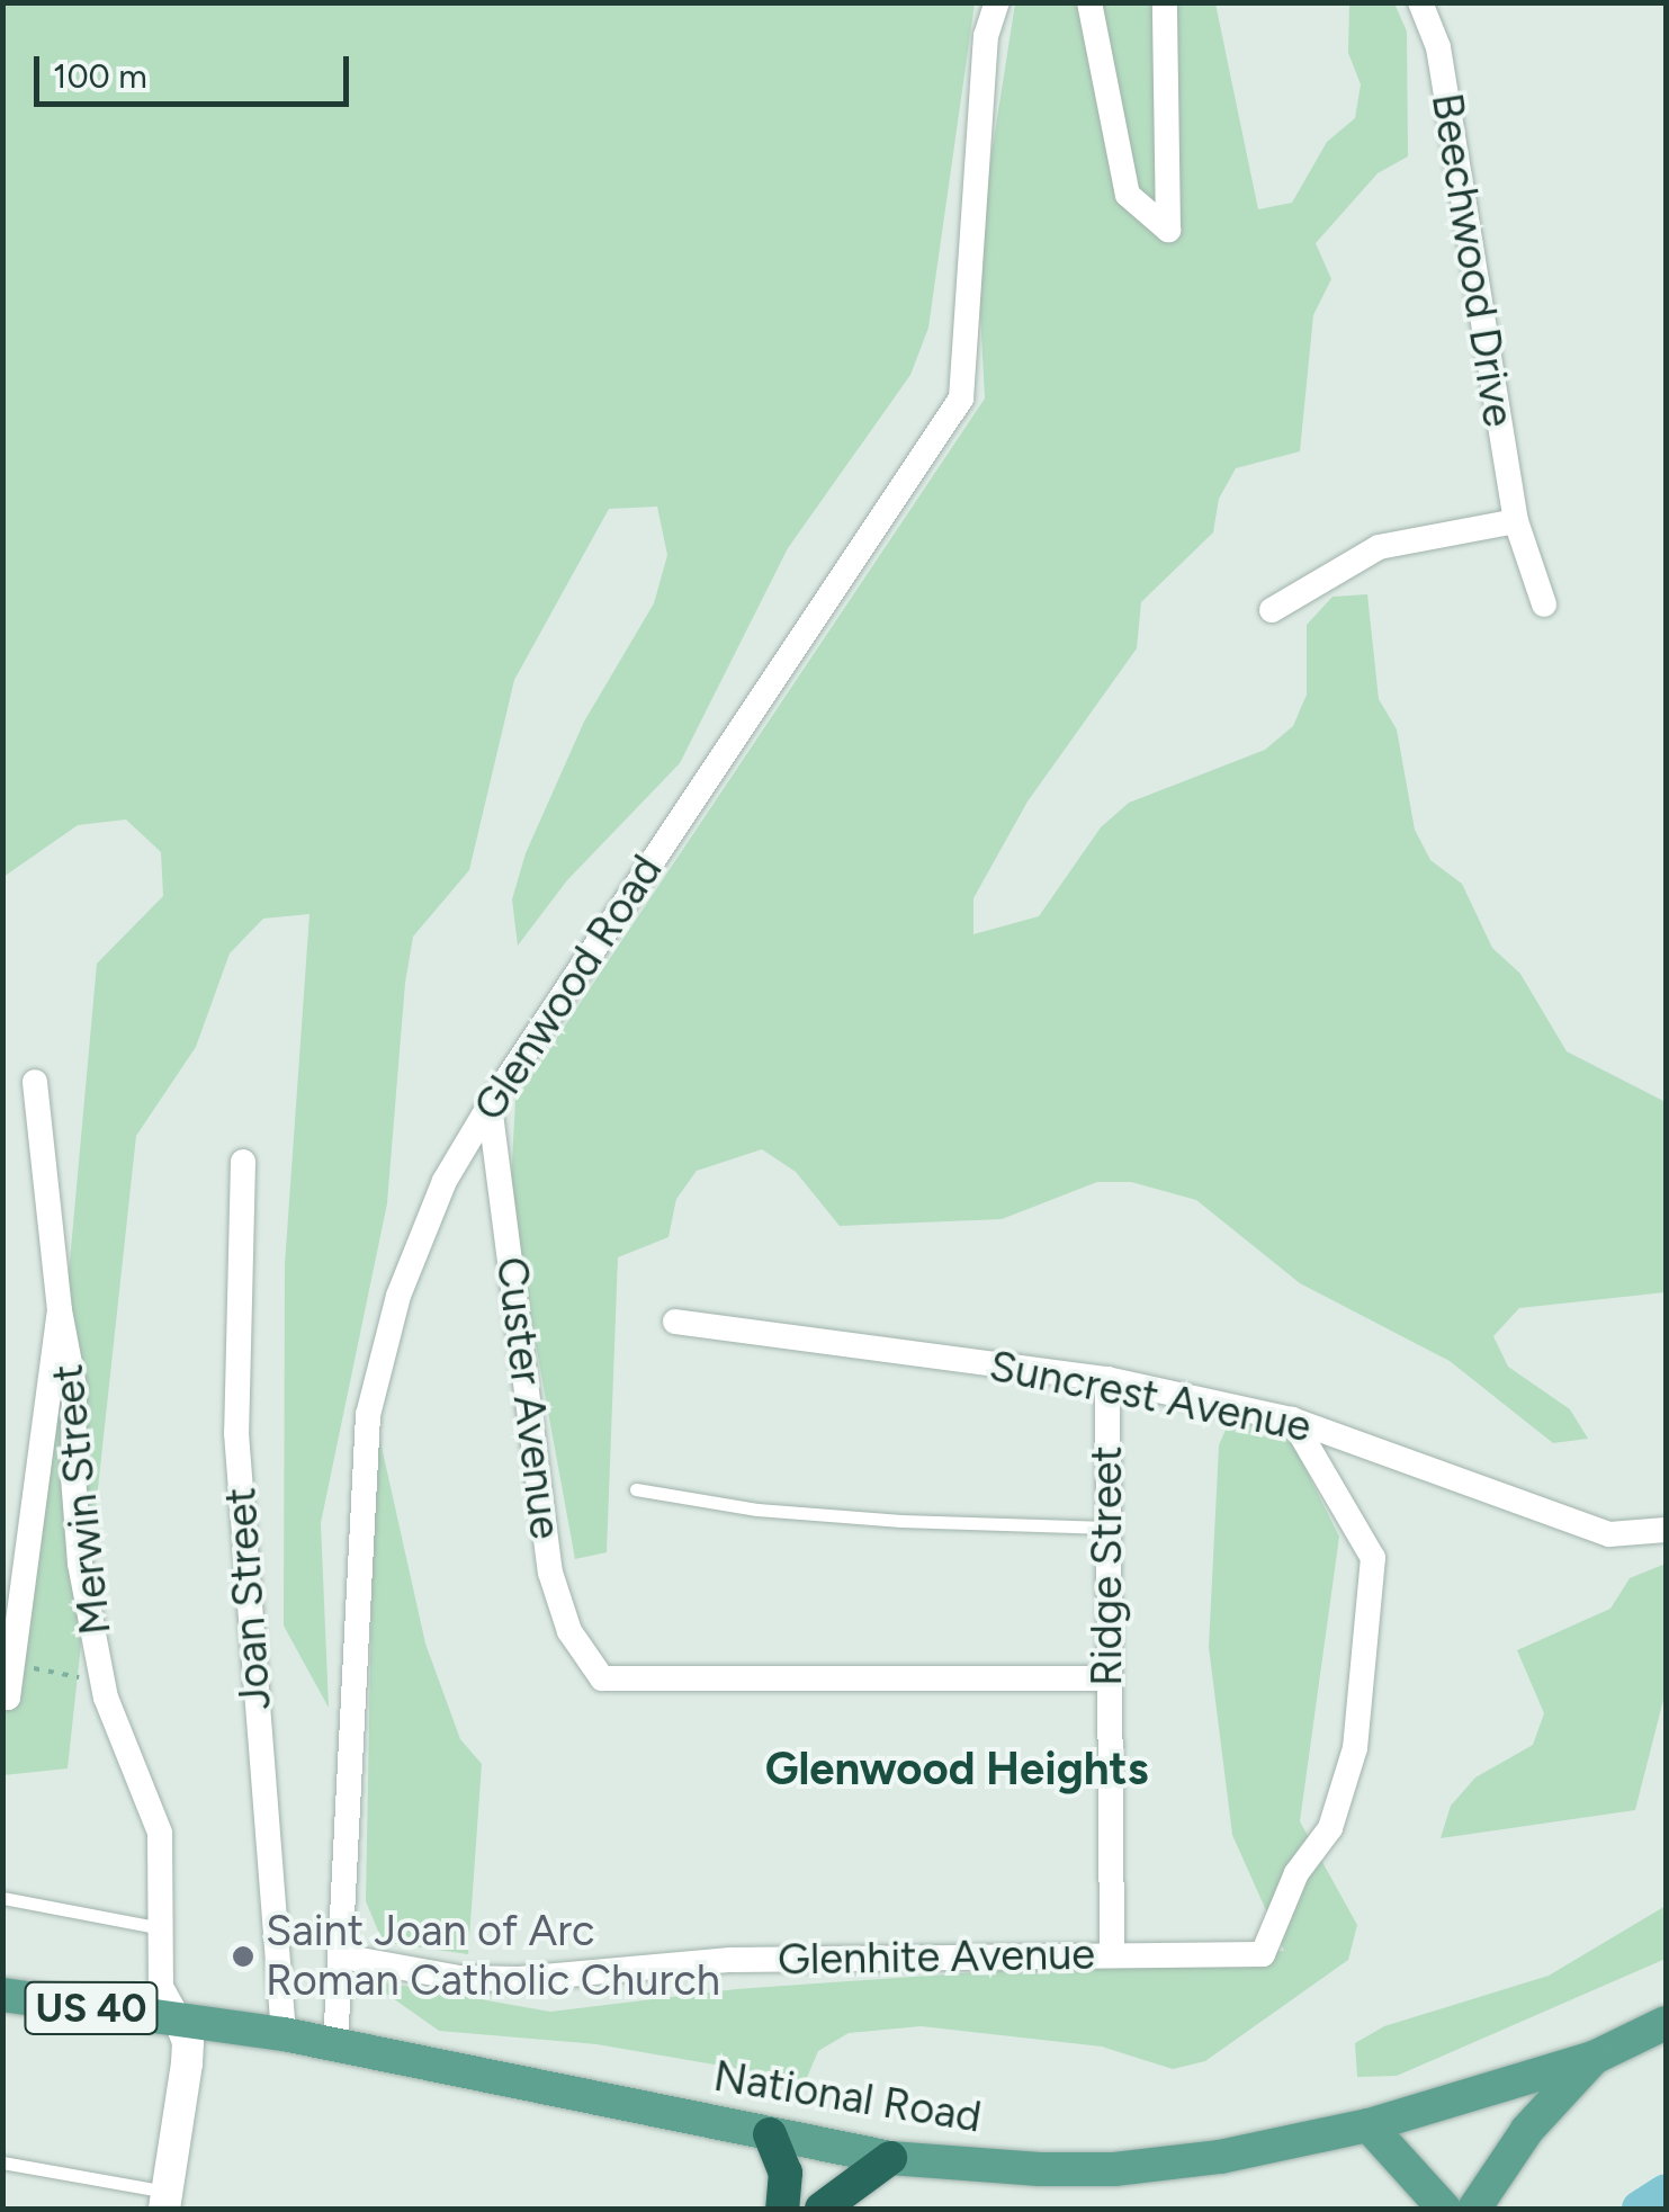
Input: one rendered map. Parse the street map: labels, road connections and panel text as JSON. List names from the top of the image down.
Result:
{
  "streets": {
    "main road": ["US 40", "National Road"],
    "street": [
      "Beechwood Drive",
      "Glenwood Road",
      "Suncrest Avenue",
      "Custer Avenue",
      "Merwin Street",
      "Ridge Street",
      "Joan Street",
      "Glenhite Avenue"
    ]
  },
  "crossings": [
    ["Glenwood Road", "Custer Avenue"],
    ["Glenwood Road", "Glenhite Avenue"],
    ["Glenwood Road", "National Road"],
    ["Suncrest Avenue", "Ridge Street"],
    ["Suncrest Avenue", "Glenhite Avenue"],
    ["Custer Avenue", "Ridge Street"],
    ["Merwin Street", "National Road"],
    ["Ridge Street", "Glenhite Avenue"],
    ["Joan Street", "National Road"]
  ],
  "districts": ["Glenwood Heights"],
  "places": ["Saint Joan of Arc Roman Catholic Church"],
  "scale_bar": "100 m"
}
